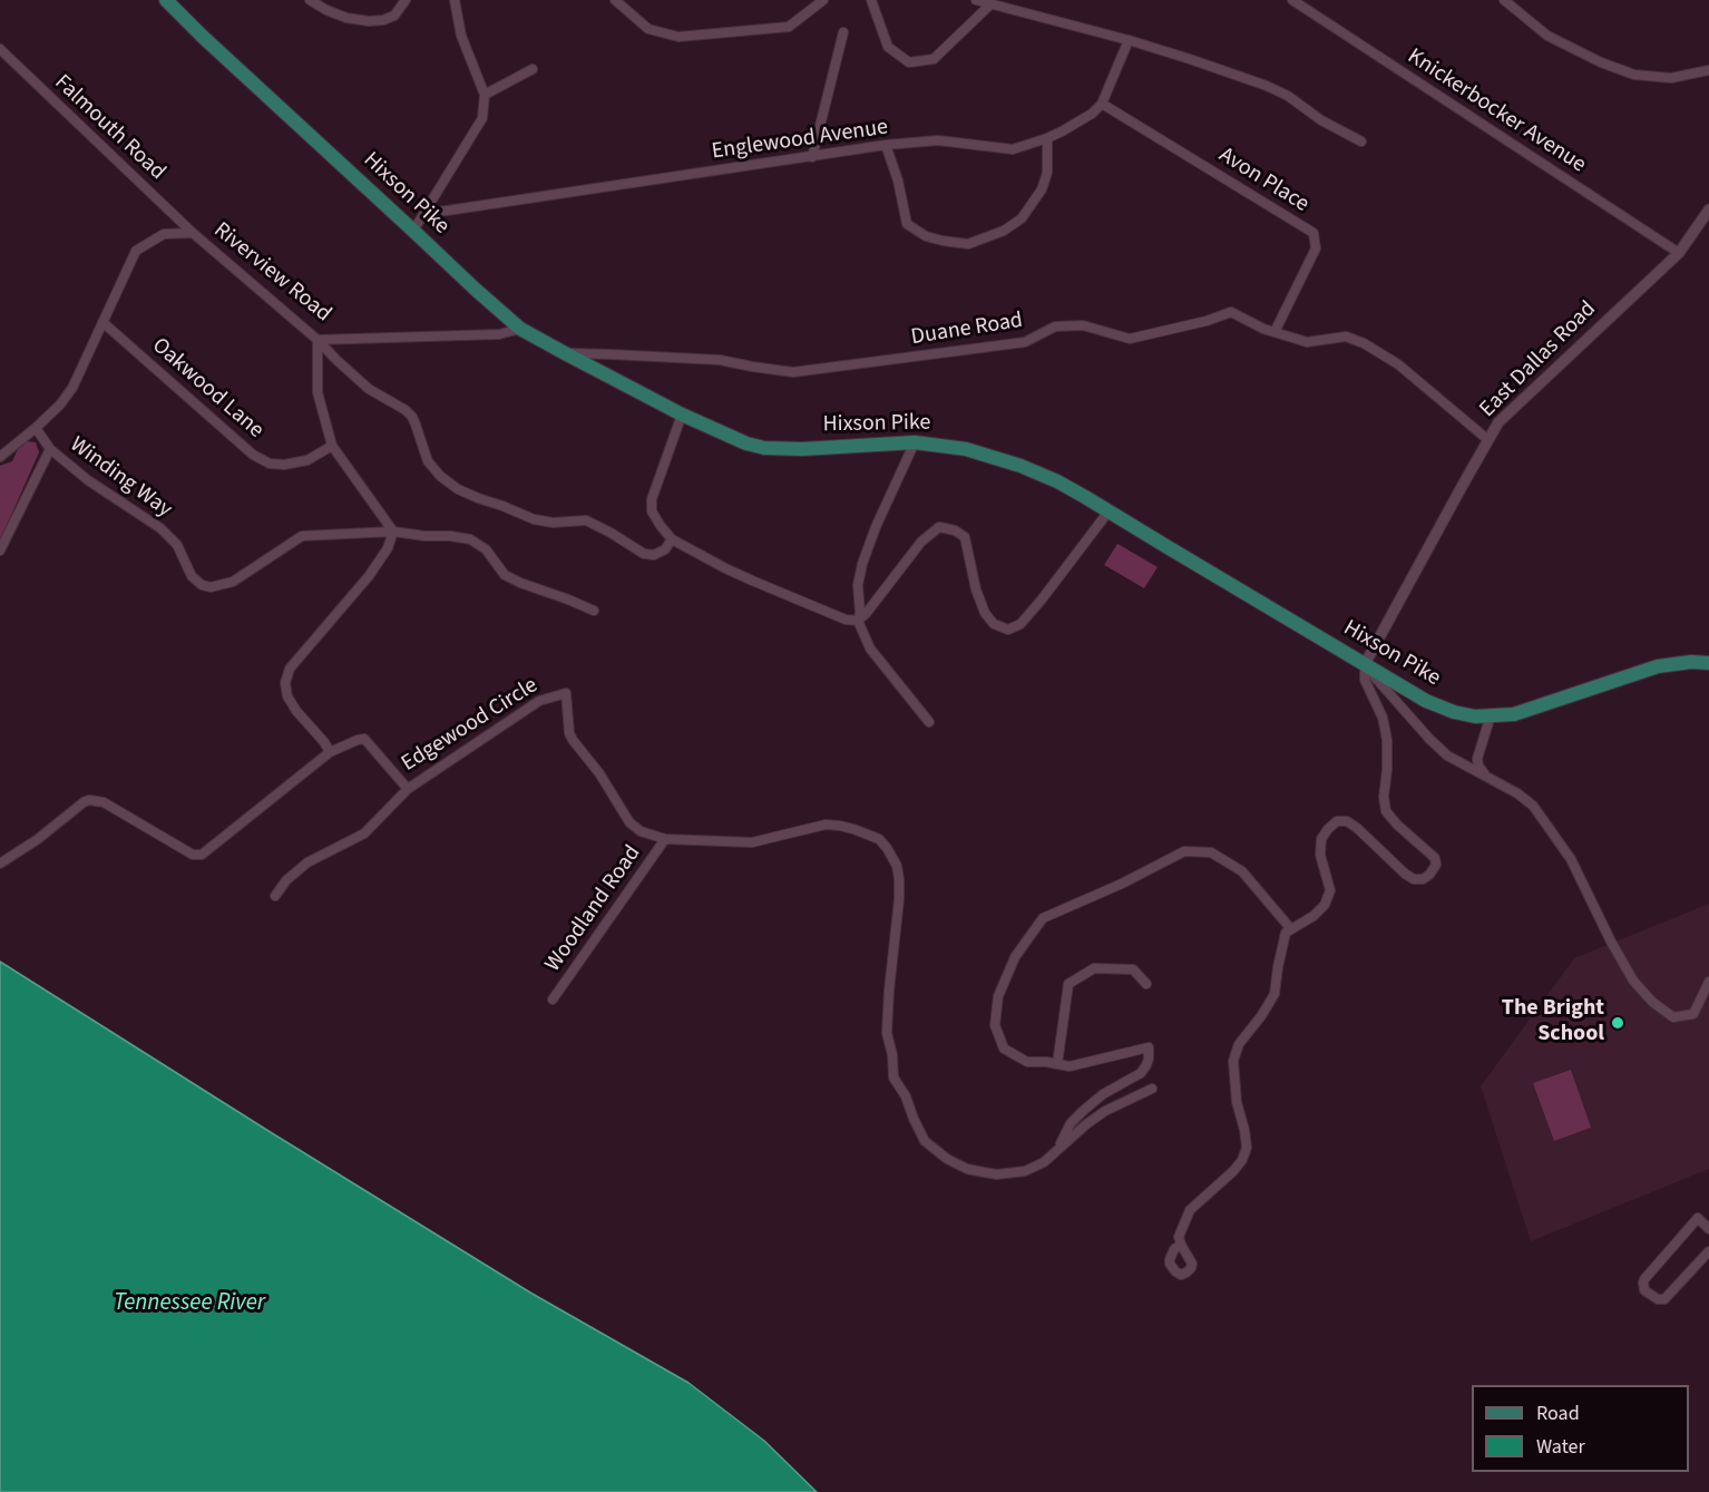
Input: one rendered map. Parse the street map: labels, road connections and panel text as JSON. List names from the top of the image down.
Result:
{
  "streets": {
    "main road": ["Hixson Pike"],
    "street": [
      "Knickerbocker Avenue",
      "Falmouth Road",
      "Englewood Avenue",
      "Avon Place",
      "Riverview Road",
      "Duane Road",
      "East Dallas Road",
      "Oakwood Lane",
      "Winding Way",
      "Edgewood Circle",
      "Woodland Road"
    ]
  },
  "crossings": [
    ["Knickerbocker Avenue", "East Dallas Road"],
    ["Falmouth Road", "Riverview Road"],
    ["Englewood Avenue", "Avon Place"],
    ["Avon Place", "Duane Road"],
    ["Hixson Pike", "Riverview Road"],
    ["Hixson Pike", "Duane Road"],
    ["Hixson Pike", "East Dallas Road"],
    ["Riverview Road", "Oakwood Lane"],
    ["Riverview Road", "Winding Way"],
    ["Duane Road", "East Dallas Road"],
    ["Edgewood Circle", "Woodland Road"]
  ],
  "water": ["Tennessee River"],
  "places": ["The Bright School"],
  "legend": ["Road", "Water"]
}
